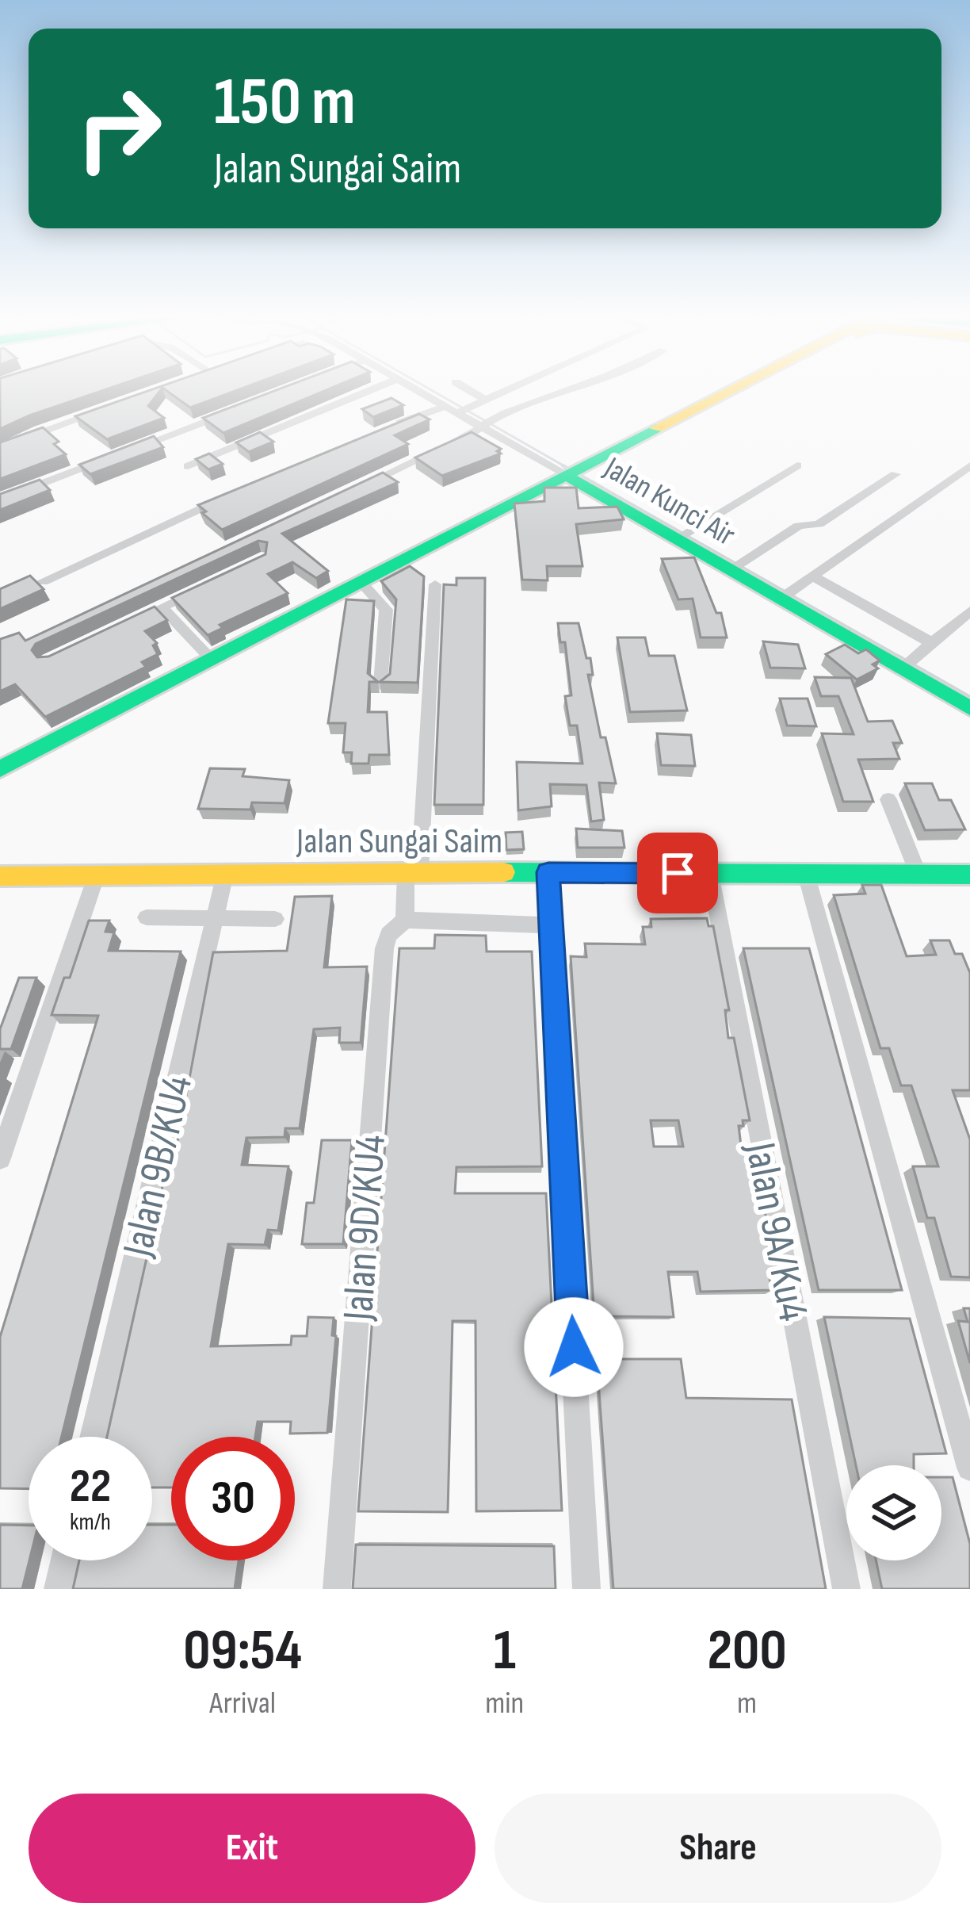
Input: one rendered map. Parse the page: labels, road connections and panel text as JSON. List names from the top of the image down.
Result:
{
  "streets": {
    "main road": ["Jalan Kunci Air", "Jalan Sungai Saim"],
    "street": ["Jalan 9B/KU4", "Jalan 9D/KU4", "Jalan 9A/Ku4"]
  },
  "crossings": [
    ["Jalan Sungai Saim", "Jalan 9B/KU4"],
    ["Jalan Sungai Saim", "Jalan 9D/KU4"],
    ["Jalan Sungai Saim", "Jalan 9A/Ku4"]
  ],
  "page": {
    "turn": ["150 m", "Jalan Sungai Saim"],
    "speed": "22 km/h",
    "limit": "30",
    "eta": [
      "09:54",
      "Arrival",
      "1",
      "min",
      "200",
      "m"
    ],
    "buttons": ["Exit", "Share"]
  }
}
